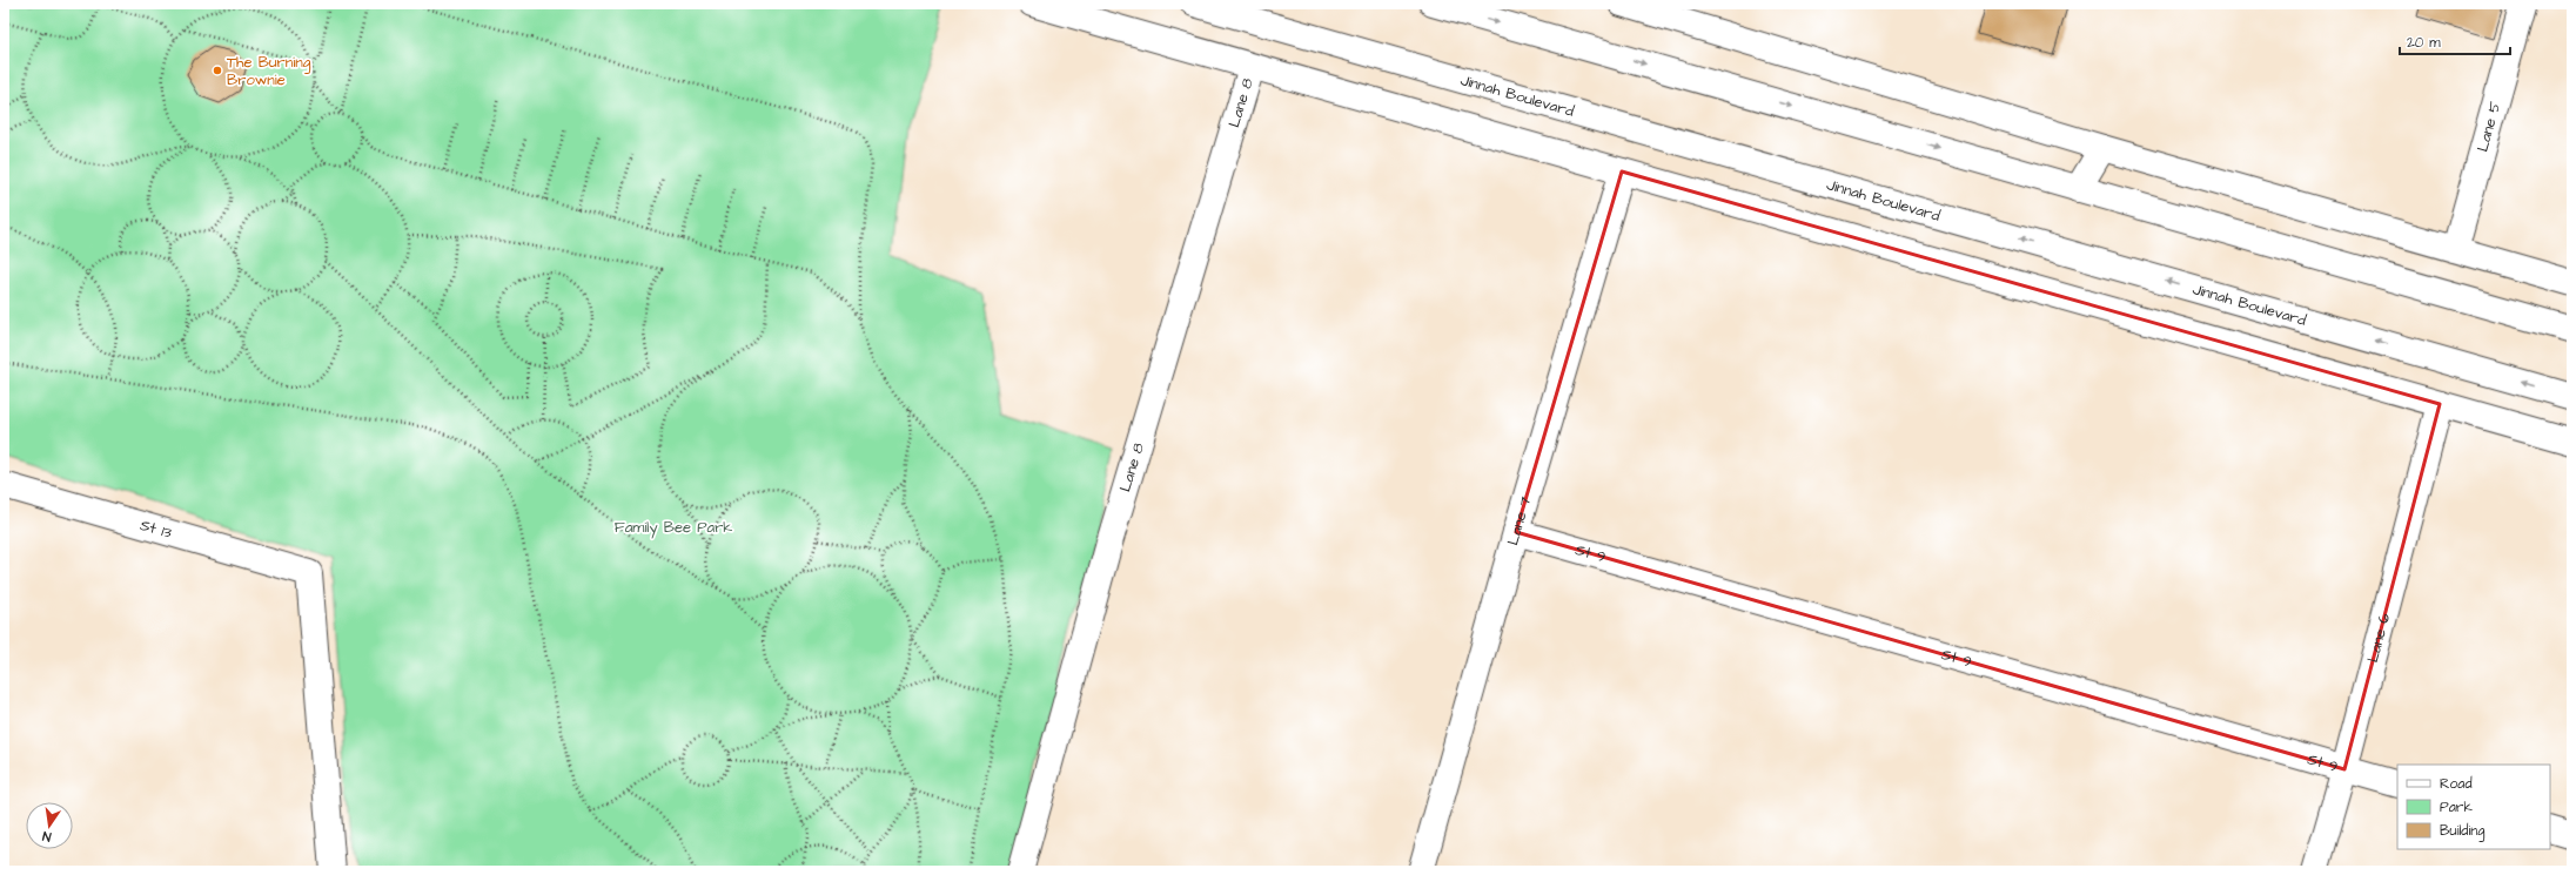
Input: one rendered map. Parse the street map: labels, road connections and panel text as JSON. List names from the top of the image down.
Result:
{
  "streets": {
    "street": [
      "Jinnah Boulevard",
      "Lane 8",
      "Lane 5",
      "Lane 7",
      "St 13",
      "St 9",
      "Lane 6"
    ]
  },
  "crossings": [
    ["Lane 7", "St 9"],
    ["St 9", "Lane 6"]
  ],
  "parks": ["Family Bee Park"],
  "places": ["The Burning Brownie"],
  "legend": ["Road", "Park", "Building"],
  "scale_bar": "20 m",
  "north": "bottom"
}
